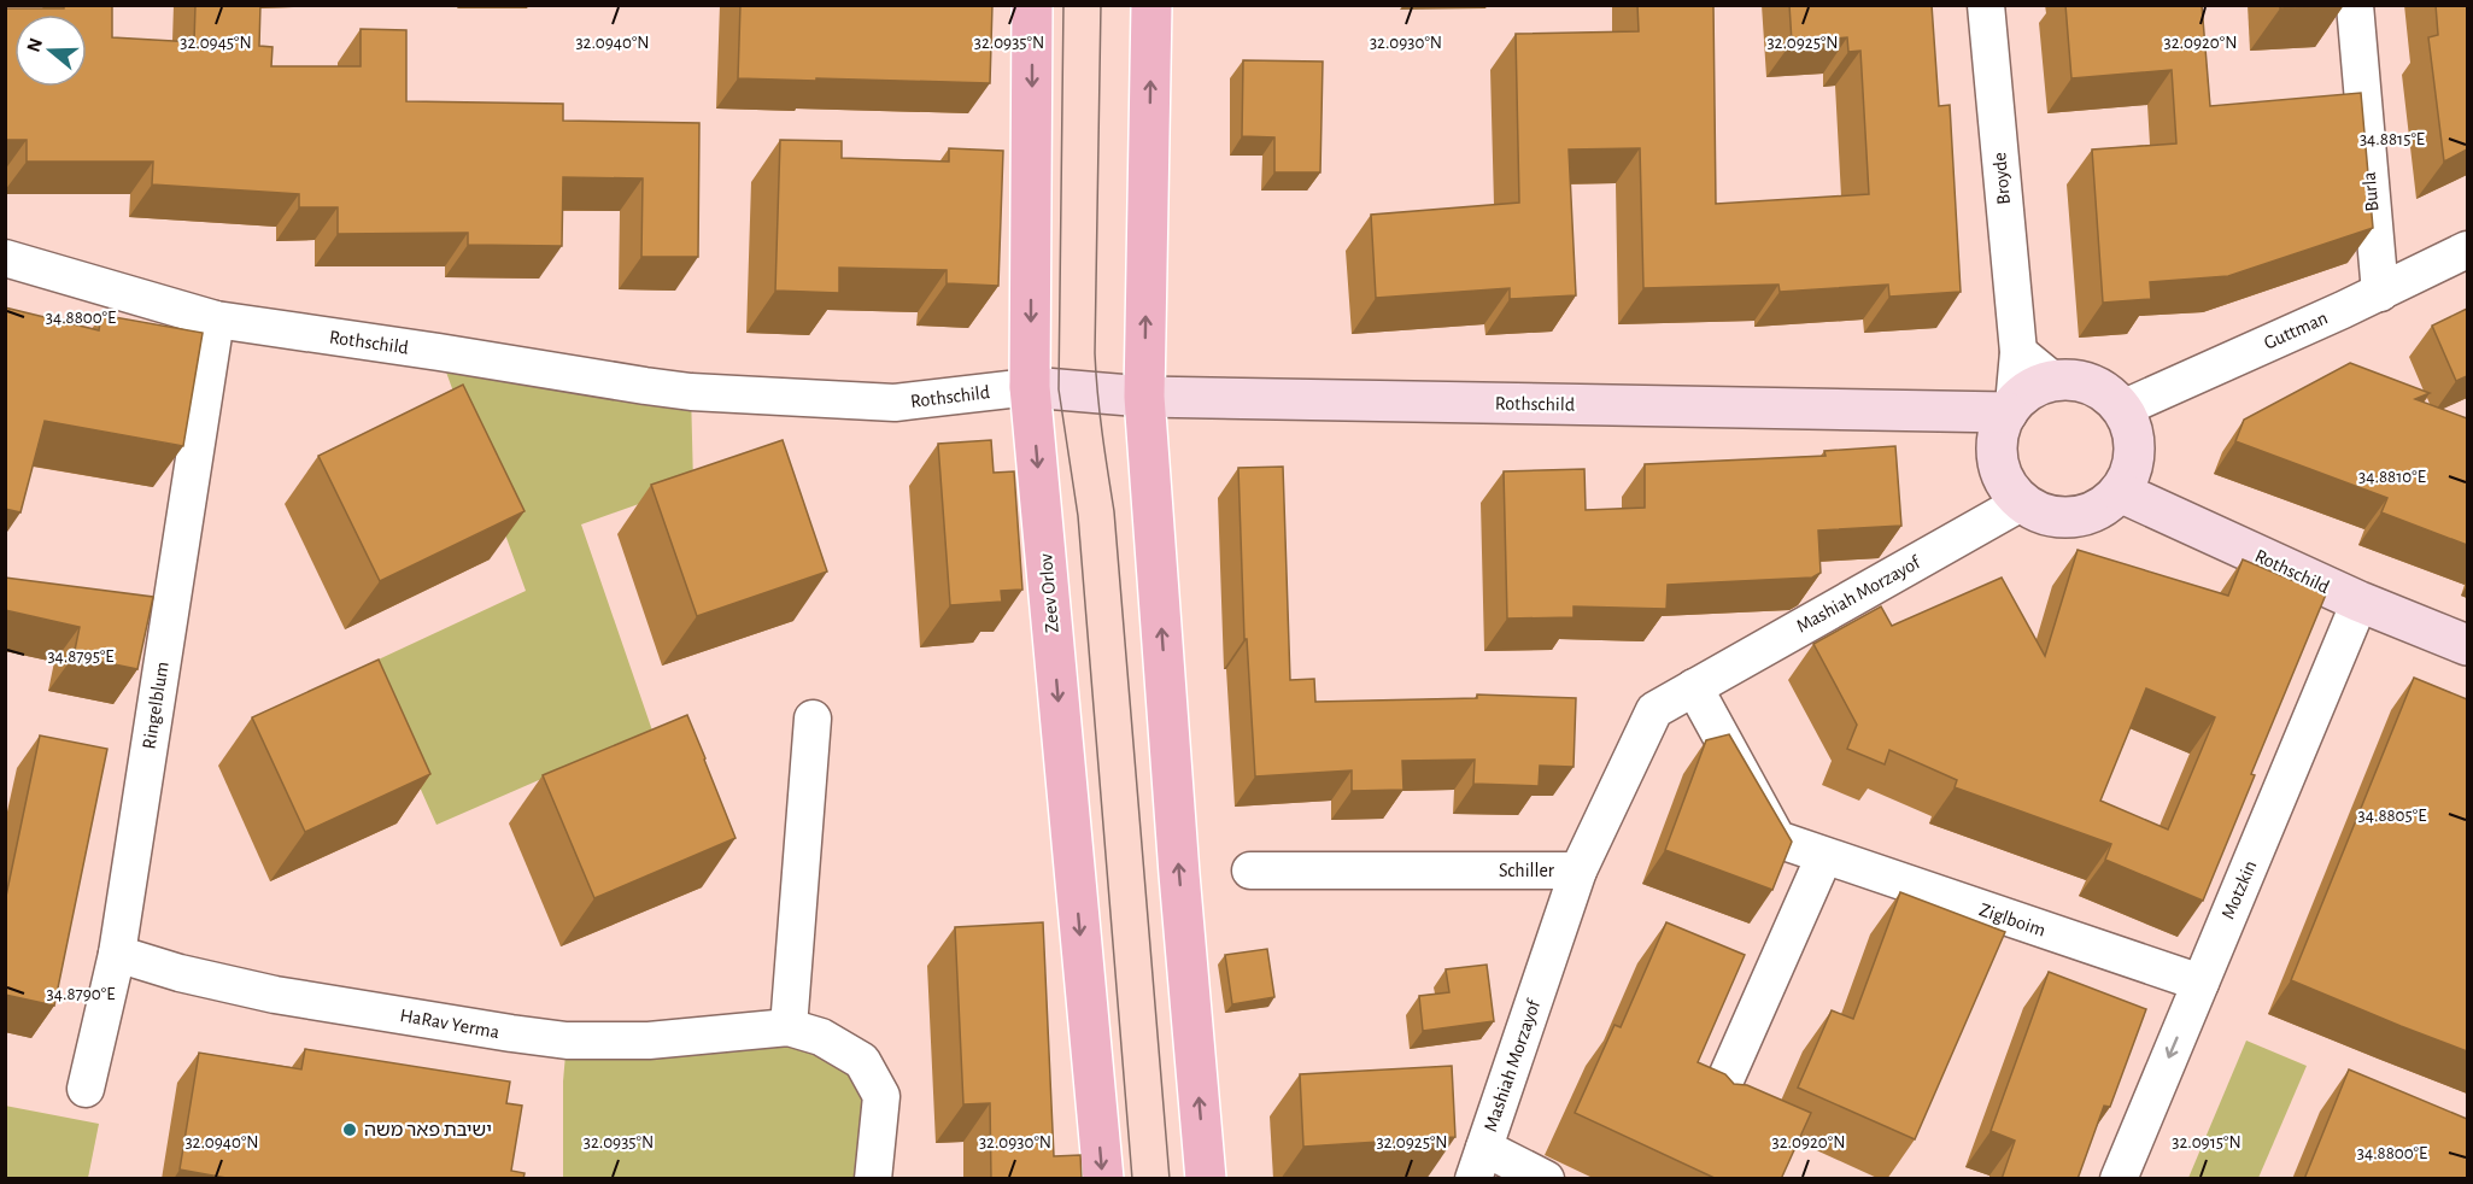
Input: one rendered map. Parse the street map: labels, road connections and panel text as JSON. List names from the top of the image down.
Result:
{
  "streets": {
    "main road": ["Zeev Orlov"],
    "street": [
      "Broyde",
      "Burla",
      "Guttman",
      "Rothschild",
      "Mashiah Morzayof",
      "Ringelblum",
      "Schiller",
      "Motzkin",
      "Ziglboim",
      "HaRav Yerma"
    ]
  },
  "crossings": [
    ["Broyde", "Guttman"],
    ["Broyde", "Rothschild"],
    ["Broyde", "Mashiah Morzayof"],
    ["Burla", "Guttman"],
    ["Guttman", "Rothschild"],
    ["Guttman", "Mashiah Morzayof"],
    ["Rothschild", "Zeev Orlov"],
    ["Rothschild", "Mashiah Morzayof"],
    ["Rothschild", "Ringelblum"],
    ["Rothschild", "Motzkin"],
    ["Mashiah Morzayof", "Schiller"],
    ["Mashiah Morzayof", "Ziglboim"],
    ["Ringelblum", "HaRav Yerma"],
    ["Schiller", "Ziglboim"],
    ["Motzkin", "Ziglboim"]
  ],
  "places": ["ישיבת פאר משה"],
  "north": "left",
  "coordinates": [
    "32.0945°N",
    "32.0940°N",
    "32.0935°N",
    "32.0930°N",
    "32.0925°N",
    "32.0920°N",
    "34.8815°E",
    "34.8800°E",
    "34.8810°E",
    "34.8795°E",
    "34.8805°E",
    "34.8790°E",
    "32.0915°N"
  ]
}
